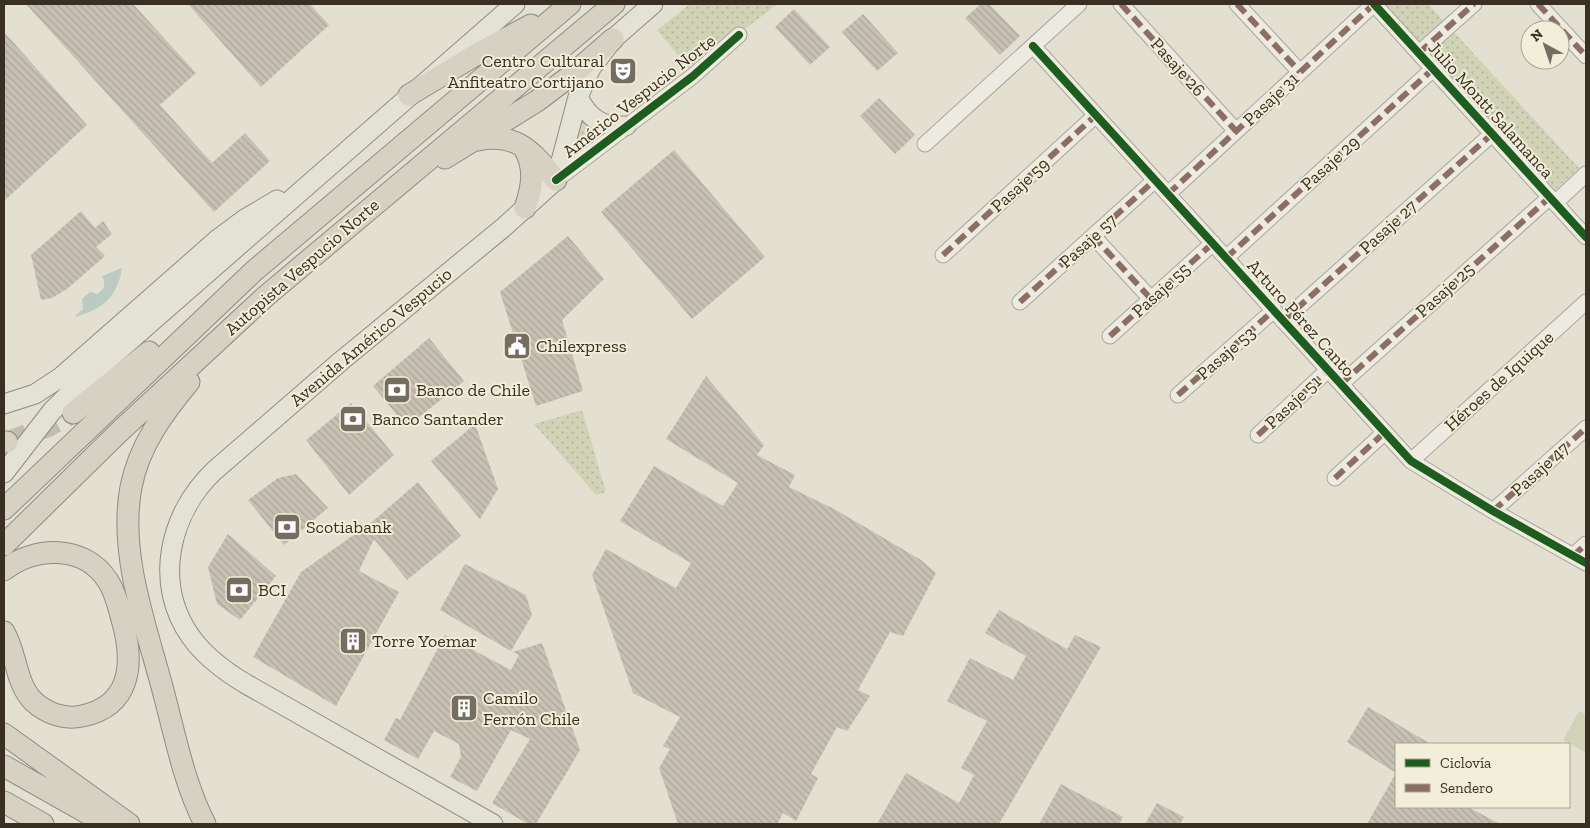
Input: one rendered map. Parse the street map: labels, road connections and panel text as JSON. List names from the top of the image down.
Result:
{
  "streets": {
    "highway": ["Autopista Vespucio Norte"],
    "main road": ["Avenida Américo Vespucio"],
    "street": [
      "Pasaje 26",
      "Américo Vespucio Norte",
      "Pasaje 31",
      "Julio Montt Salamanca",
      "Pasaje 29",
      "Pasaje 59",
      "Pasaje 27",
      "Pasaje 57",
      "Pasaje 55",
      "Pasaje 25",
      "Arturo Pérez Canto",
      "Pasaje 53",
      "Héroes de Iquique",
      "Pasaje 51",
      "Pasaje 47"
    ]
  },
  "crossings": [
    ["Pasaje 26", "Pasaje 31"],
    ["Américo Vespucio Norte", "Avenida Américo Vespucio"],
    ["Pasaje 31", "Julio Montt Salamanca"],
    ["Pasaje 31", "Arturo Pérez Canto"],
    ["Julio Montt Salamanca", "Pasaje 29"],
    ["Julio Montt Salamanca", "Pasaje 27"],
    ["Julio Montt Salamanca", "Pasaje 25"],
    ["Pasaje 29", "Arturo Pérez Canto"],
    ["Pasaje 59", "Arturo Pérez Canto"],
    ["Pasaje 27", "Arturo Pérez Canto"],
    ["Pasaje 27", "Pasaje 53"],
    ["Pasaje 57", "Arturo Pérez Canto"],
    ["Pasaje 55", "Arturo Pérez Canto"],
    ["Pasaje 25", "Arturo Pérez Canto"],
    ["Arturo Pérez Canto", "Pasaje 53"],
    ["Arturo Pérez Canto", "Héroes de Iquique"],
    ["Arturo Pérez Canto", "Pasaje 51"],
    ["Arturo Pérez Canto", "Pasaje 47"]
  ],
  "places": {
    "theatre": ["Centro Cultural Anfiteatro Cortijano"],
    "public building": ["Chilexpress"],
    "bank": [
      "Banco de Chile",
      "Banco Santander",
      "Scotiabank",
      "BCI"
    ],
    "building": ["Torre Yoemar", "Camilo Ferrón Chile"]
  },
  "legend": ["Ciclovía", "Sendero"],
  "north": "top left"
}
